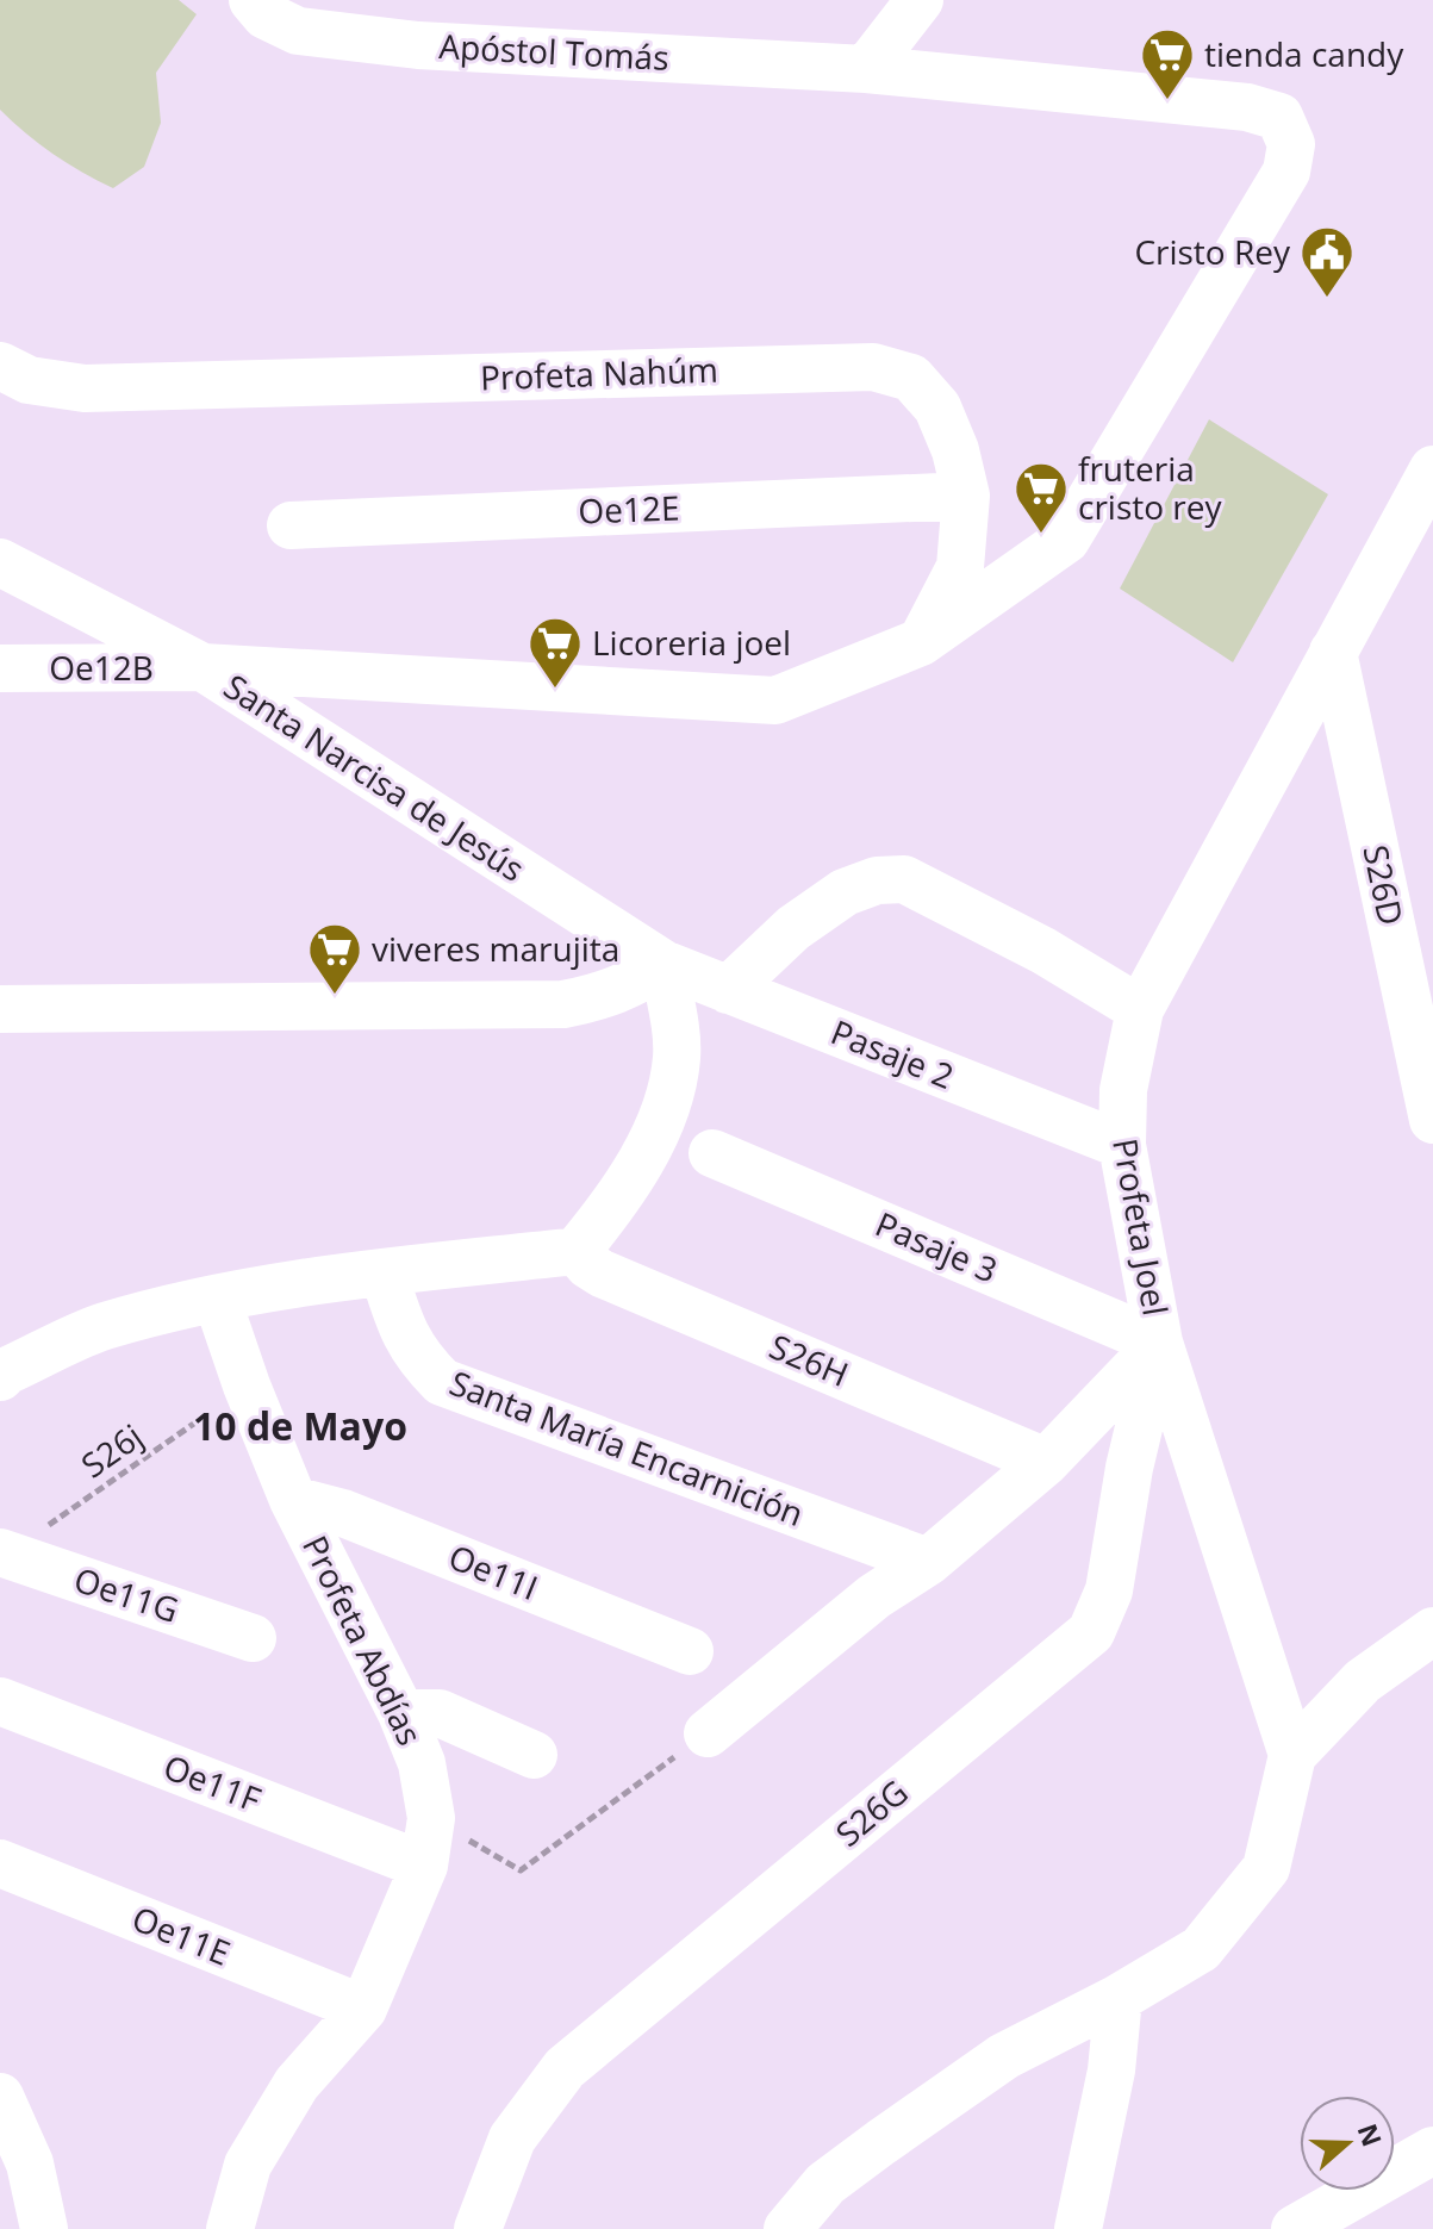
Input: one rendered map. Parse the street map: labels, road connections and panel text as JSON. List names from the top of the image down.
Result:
{
  "streets": {
    "street": [
      "Apóstol Tomás",
      "Profeta Nahúm",
      "Oe12E",
      "Oe12B",
      "Santa Narcisa de Jesús",
      "S26D",
      "Pasaje 2",
      "Profeta Joel",
      "Pasaje 3",
      "S26H",
      "Santa María Encarnición",
      "Oe11I",
      "Oe11G",
      "Profeta Abdías",
      "Oe11F",
      "S26G",
      "Oe11E"
    ],
    "path": ["S26j"]
  },
  "crossings": [
    ["Apóstol Tomás", "Santa Narcisa de Jesús"],
    ["Profeta Nahúm", "Oe12E"],
    ["Profeta Nahúm", "Santa Narcisa de Jesús"],
    ["Oe12B", "Santa Narcisa de Jesús"],
    ["Santa Narcisa de Jesús", "Pasaje 2"],
    ["S26D", "Profeta Joel"],
    ["Pasaje 2", "Profeta Joel"],
    ["Profeta Joel", "Pasaje 3"],
    ["Profeta Joel", "S26G"],
    ["Pasaje 3", "S26G"],
    ["S26j", "Oe11G"],
    ["S26j", "Profeta Abdías"],
    ["Oe11I", "Profeta Abdías"],
    ["Profeta Abdías", "Oe11F"],
    ["Profeta Abdías", "Oe11E"]
  ],
  "districts": ["10 de Mayo"],
  "places": {
    "supermarket": [
      "tienda candy",
      "fruteria cristo rey",
      "Licoreria joel",
      "viveres marujita"
    ],
    "public building": ["Cristo Rey"]
  },
  "north": "right"
}
